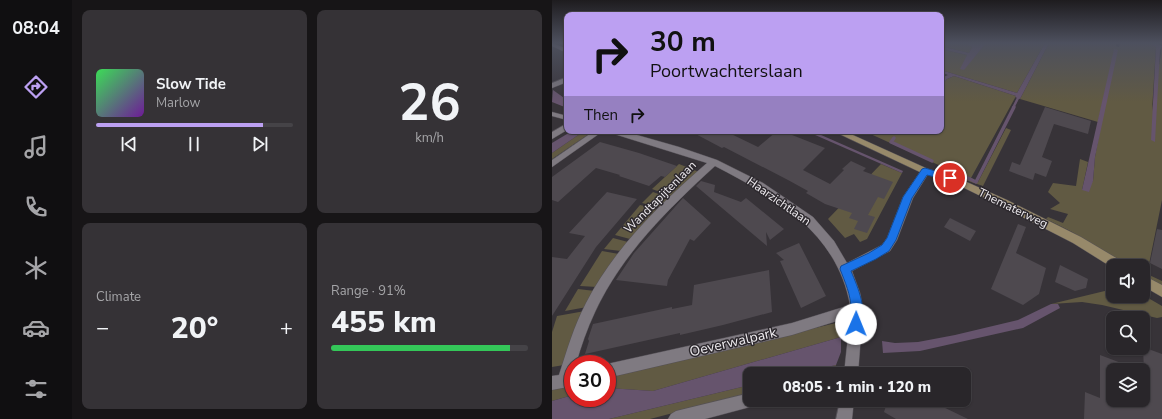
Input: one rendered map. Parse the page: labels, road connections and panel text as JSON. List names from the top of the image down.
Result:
{
  "streets": {
    "street": [
      "Wandtapijtenlaan",
      "Haarzichtlaan",
      "Thematerweg",
      "Oeverwalpark"
    ]
  },
  "crossings": [
    ["Wandtapijtenlaan", "Haarzichtlaan"],
    ["Haarzichtlaan", "Oeverwalpark"]
  ],
  "page": {
    "tabs": "08:04",
    "tile": [
      ["26", "km/h"],
      "Climate",
      ["Range · 91%", "455 km"]
    ],
    "turn": ["30 m", "Poortwachterslaan"],
    "song": ["Slow Tide", "Marlow"],
    "then": "Then",
    "heat": ["−", "20°", "+"],
    "limit": "30",
    "trip": "08:05 · 1 min · 120 m"
  }
}
